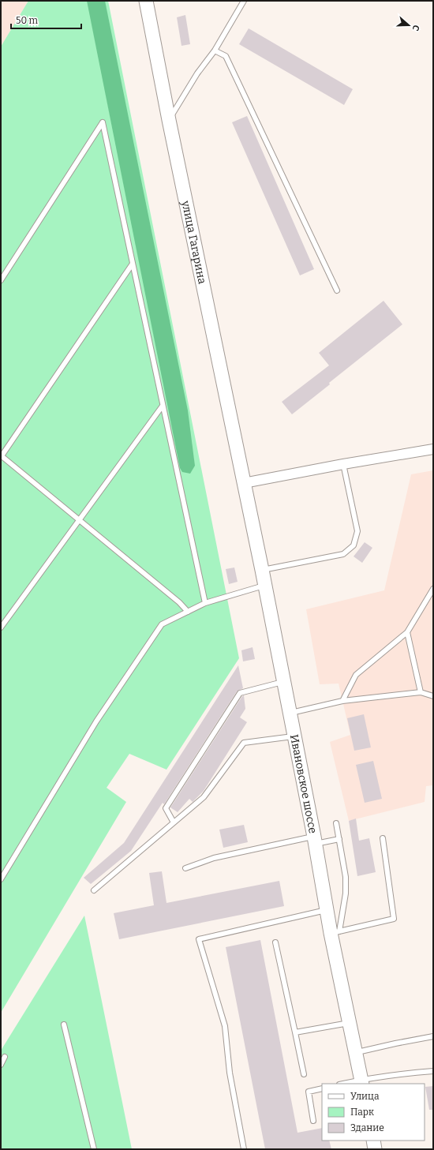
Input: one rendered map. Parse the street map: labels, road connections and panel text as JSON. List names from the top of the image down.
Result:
{
  "streets": {
    "street": ["улица Гагарина", "Ивановское шоссе"]
  },
  "crossings": [
    ["улица Гагарина", "Ивановское шоссе"]
  ],
  "legend": ["Улица", "Парк", "Здание"],
  "scale_bar": "50 m",
  "north": "right"
}
